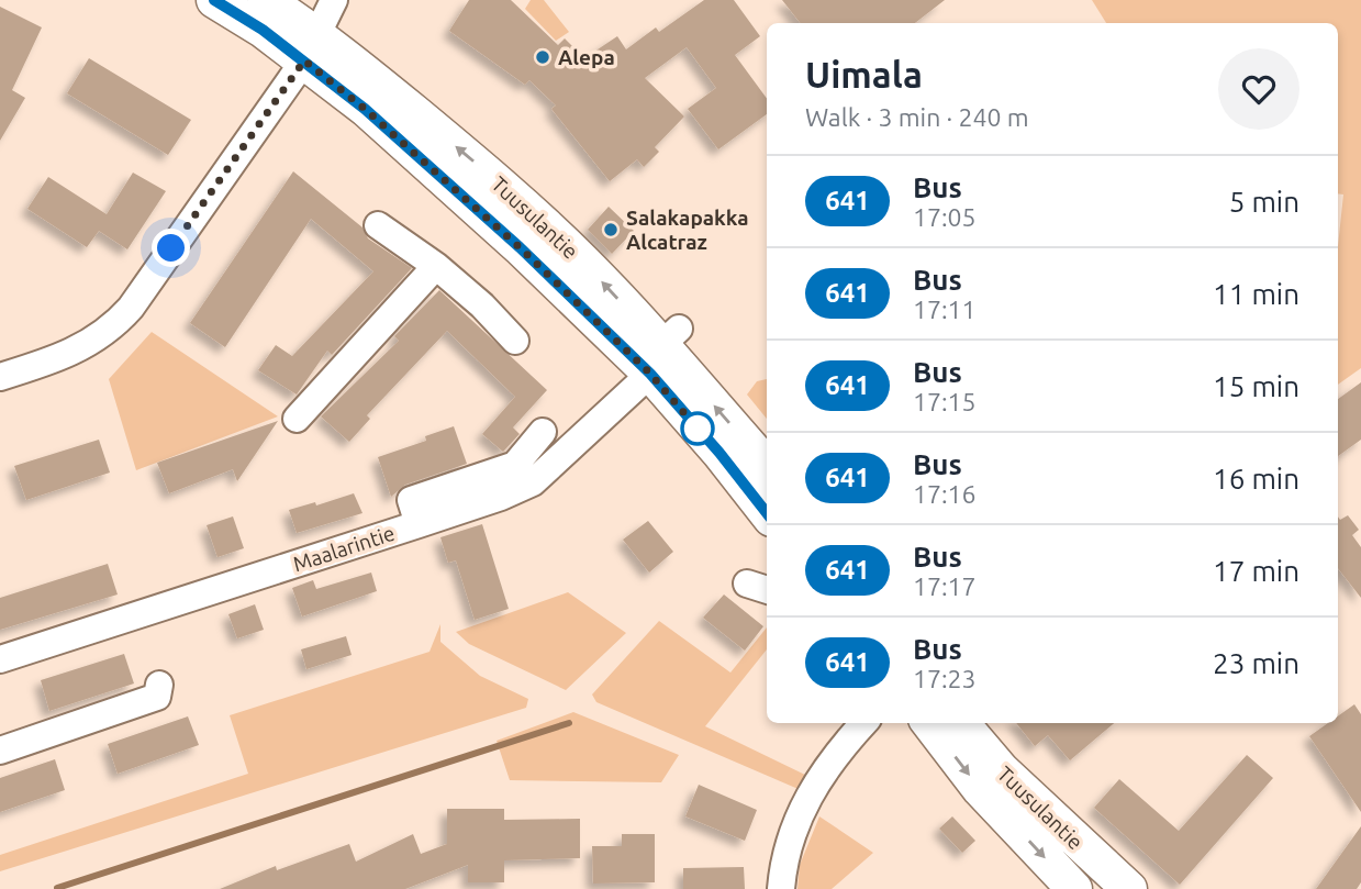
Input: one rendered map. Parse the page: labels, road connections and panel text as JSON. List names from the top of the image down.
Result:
{
  "streets": {
    "main road": ["Tuusulantie"],
    "street": ["Maalarintie"]
  },
  "crossings": [
    ["Tuusulantie", "Maalarintie"]
  ],
  "places": ["Alepa", "Salakapakka Alcatraz"],
  "lines": ["bus line 641"],
  "page": {
    "heading": ["Uimala", "Walk · 3 min · 240 m"],
    "list": [
      {
        "mark": "641",
        "name": "Bus",
        "note": "17:05",
        "value": "5 min"
      },
      {
        "mark": "641",
        "name": "Bus",
        "note": "17:11",
        "value": "11 min"
      },
      {
        "mark": "641",
        "name": "Bus",
        "note": "17:15",
        "value": "15 min"
      },
      {
        "mark": "641",
        "name": "Bus",
        "note": "17:16",
        "value": "16 min"
      },
      {
        "mark": "641",
        "name": "Bus",
        "note": "17:17",
        "value": "17 min"
      },
      {
        "mark": "641",
        "name": "Bus",
        "note": "17:23",
        "value": "23 min"
      }
    ]
  }
}
